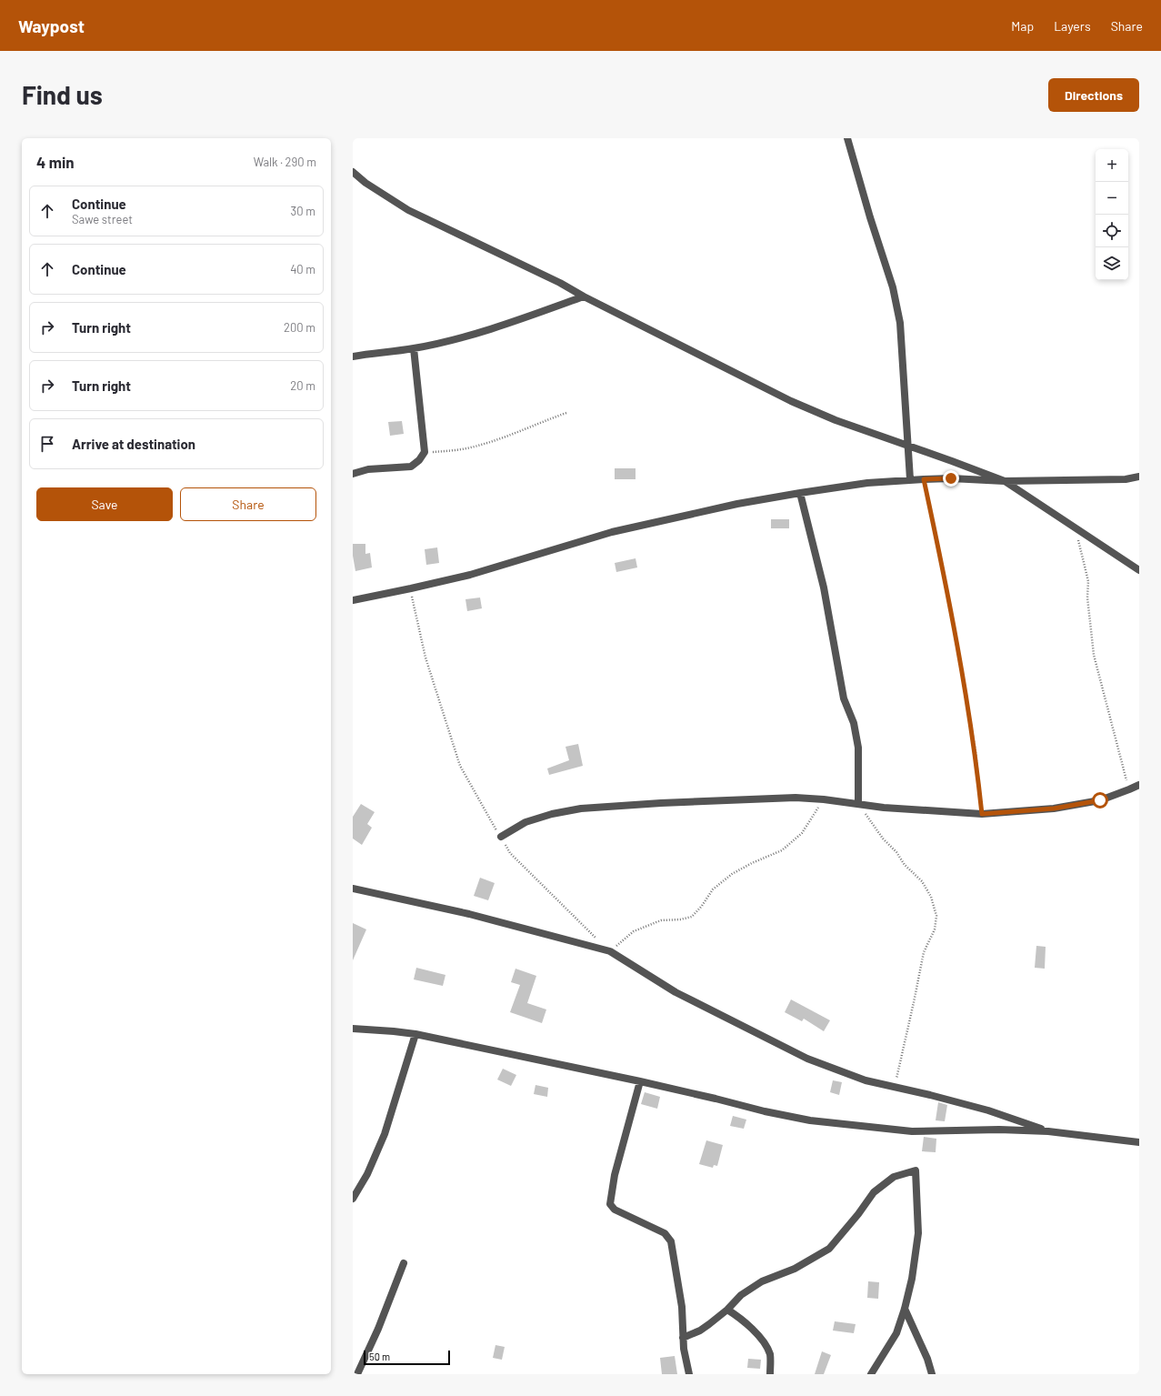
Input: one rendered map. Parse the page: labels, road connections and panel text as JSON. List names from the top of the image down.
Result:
{
  "scale_bar": "50 m",
  "page": {
    "header": "Waypost",
    "nav": ["Map", "Layers", "Share"],
    "buttons": [
      "Directions",
      ["Save", "Share"]
    ],
    "title": "Find us",
    "heading": ["4 min", "Walk · 290 m"],
    "map_buttons": ["+", "−"],
    "list": [
      ["Continue", "Sawe street", "30 m"],
      ["Continue", "40 m"],
      ["Turn right", "200 m"],
      ["Turn right", "20 m"],
      "Arrive at destination"
    ],
    "scale": "50 m"
  }
}
